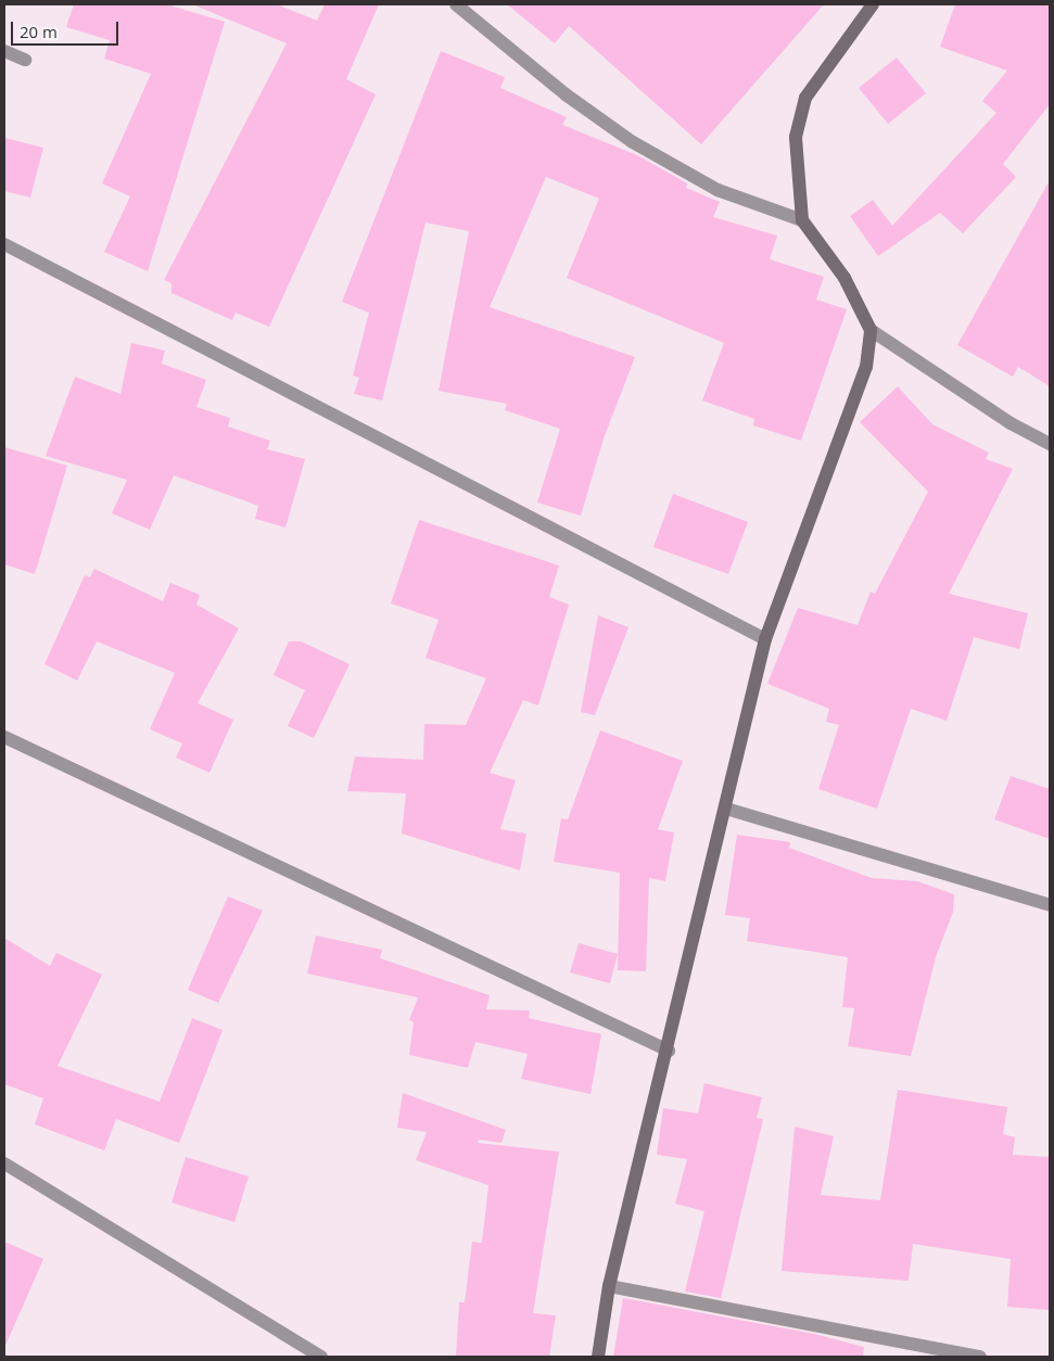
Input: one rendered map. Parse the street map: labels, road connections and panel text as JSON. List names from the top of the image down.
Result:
{
  "scale_bar": "20 m"
}
